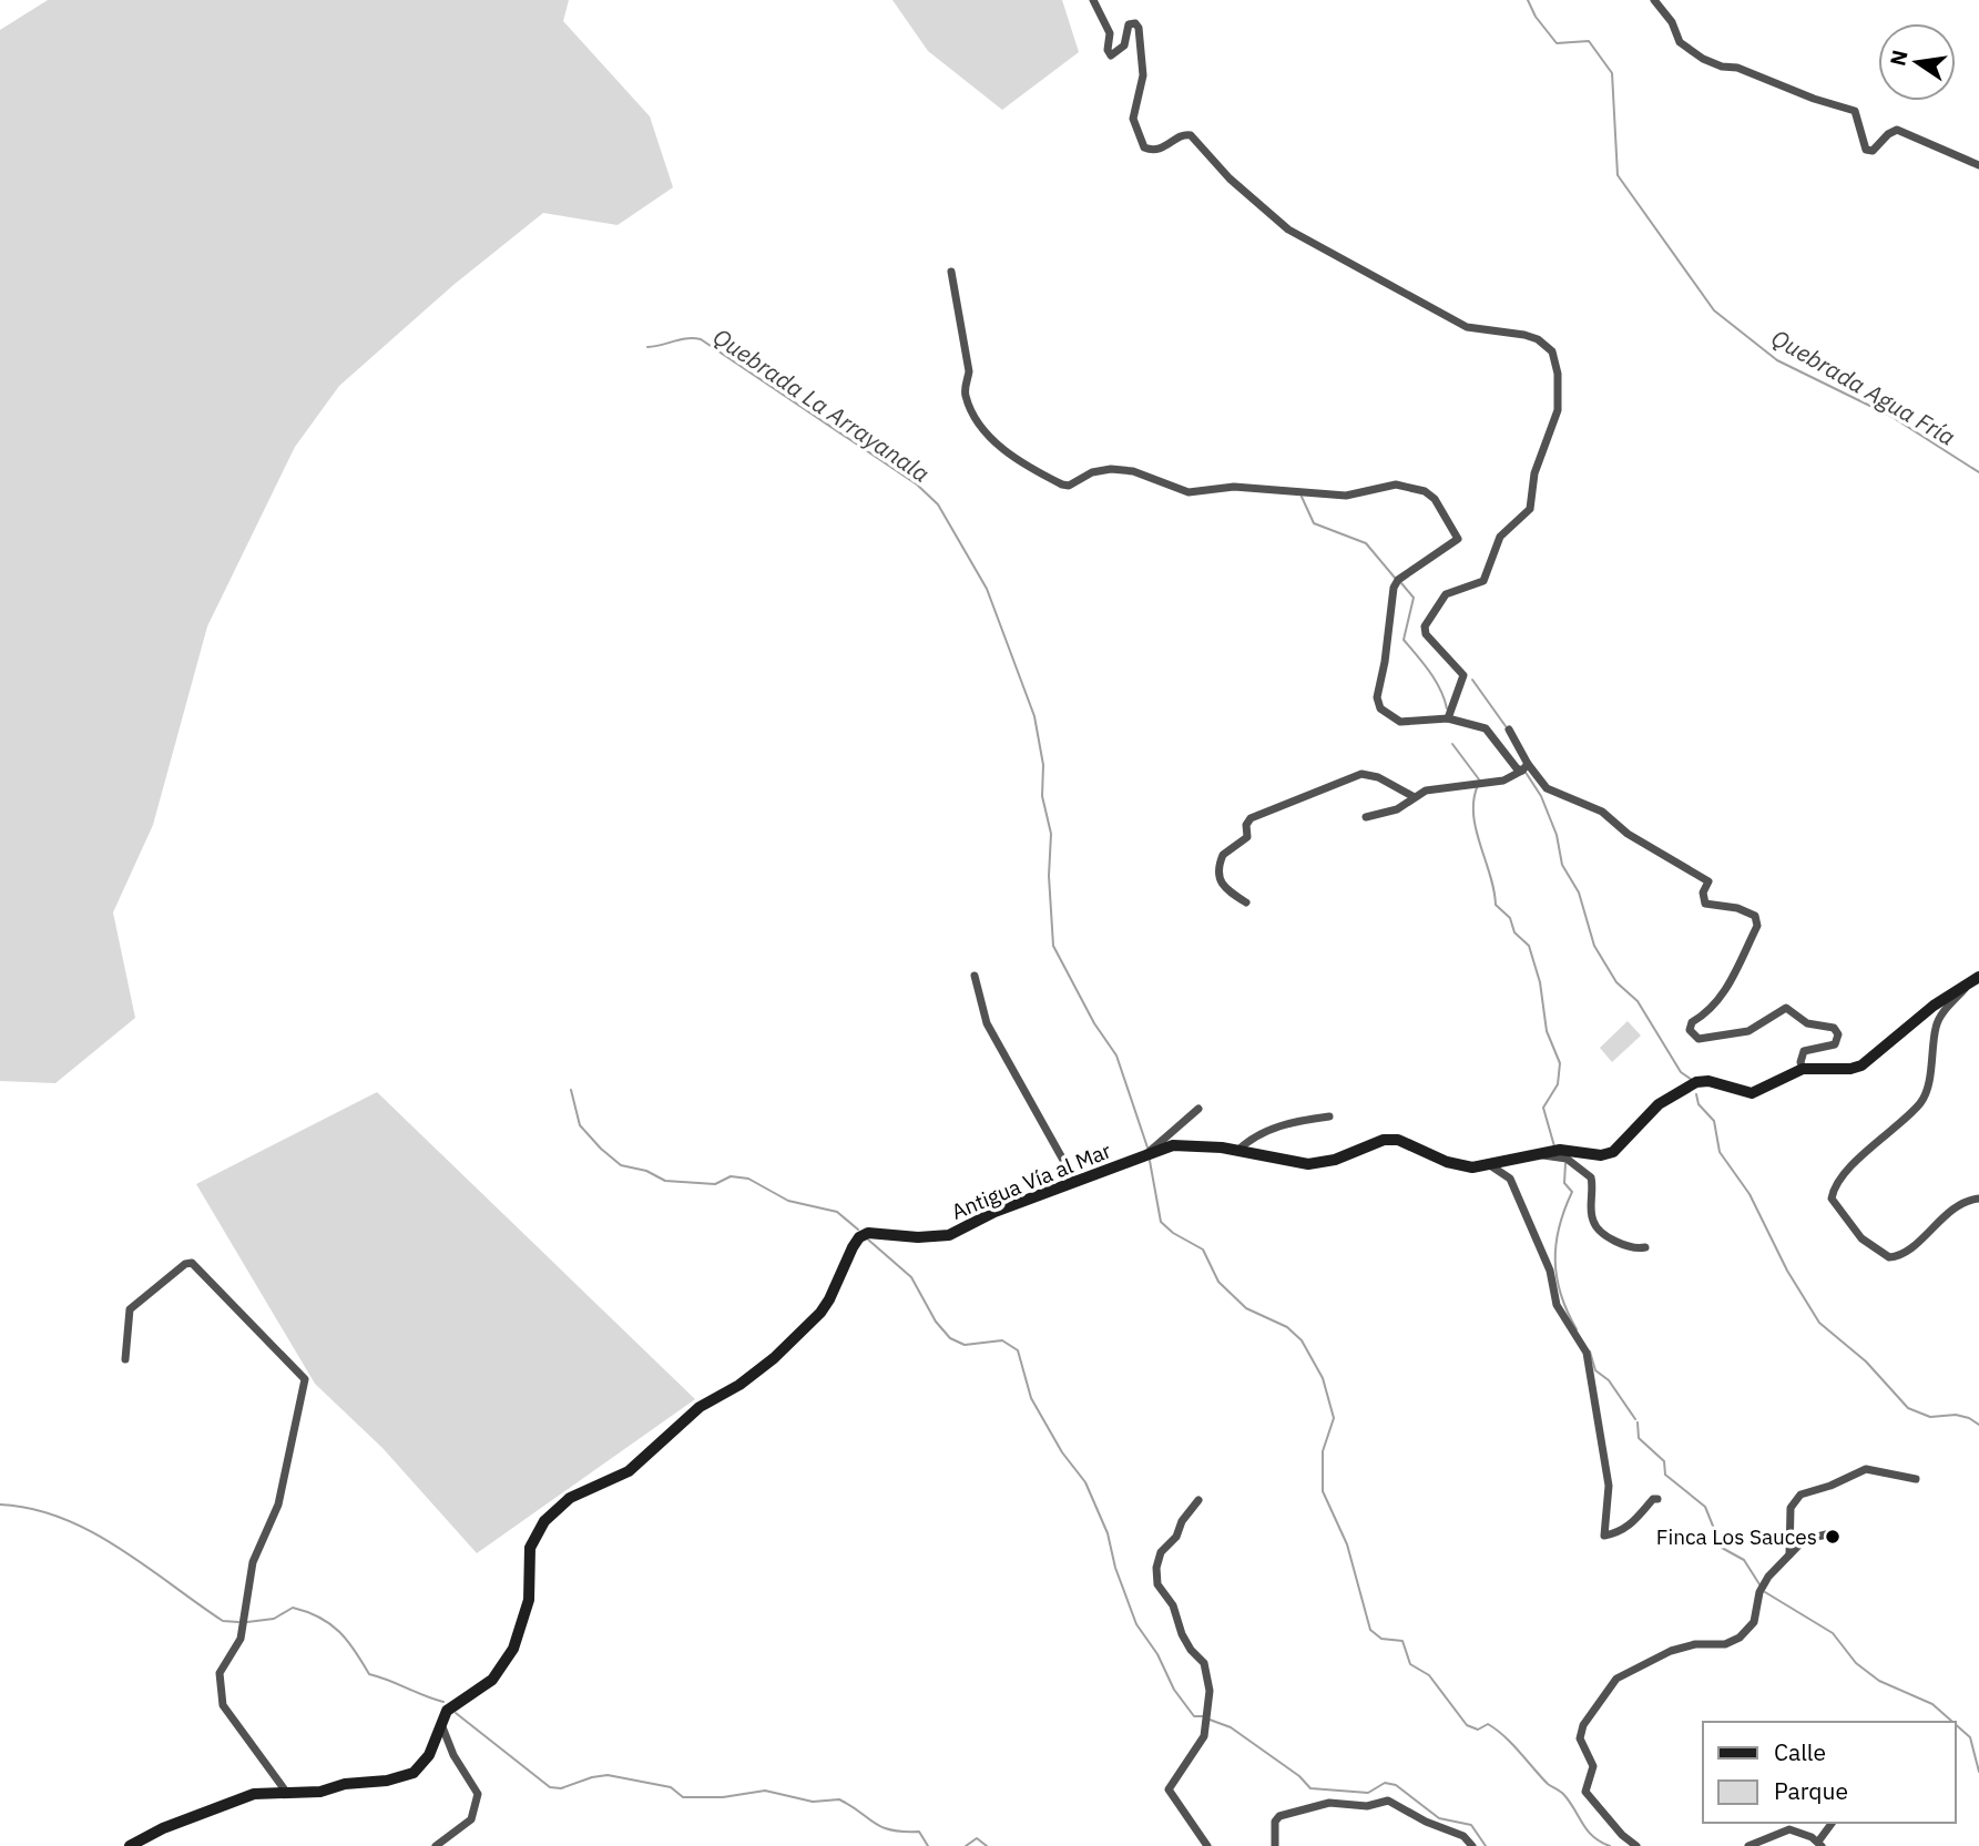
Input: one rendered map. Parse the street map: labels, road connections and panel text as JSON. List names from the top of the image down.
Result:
{
  "streets": {
    "main road": ["Antigua Vía al Mar"]
  },
  "water": ["Quebrada Agua Fría", "Quebrada La Arrayanala"],
  "places": ["Finca Los Sauces"],
  "legend": ["Calle", "Parque"],
  "north": "left"
}
